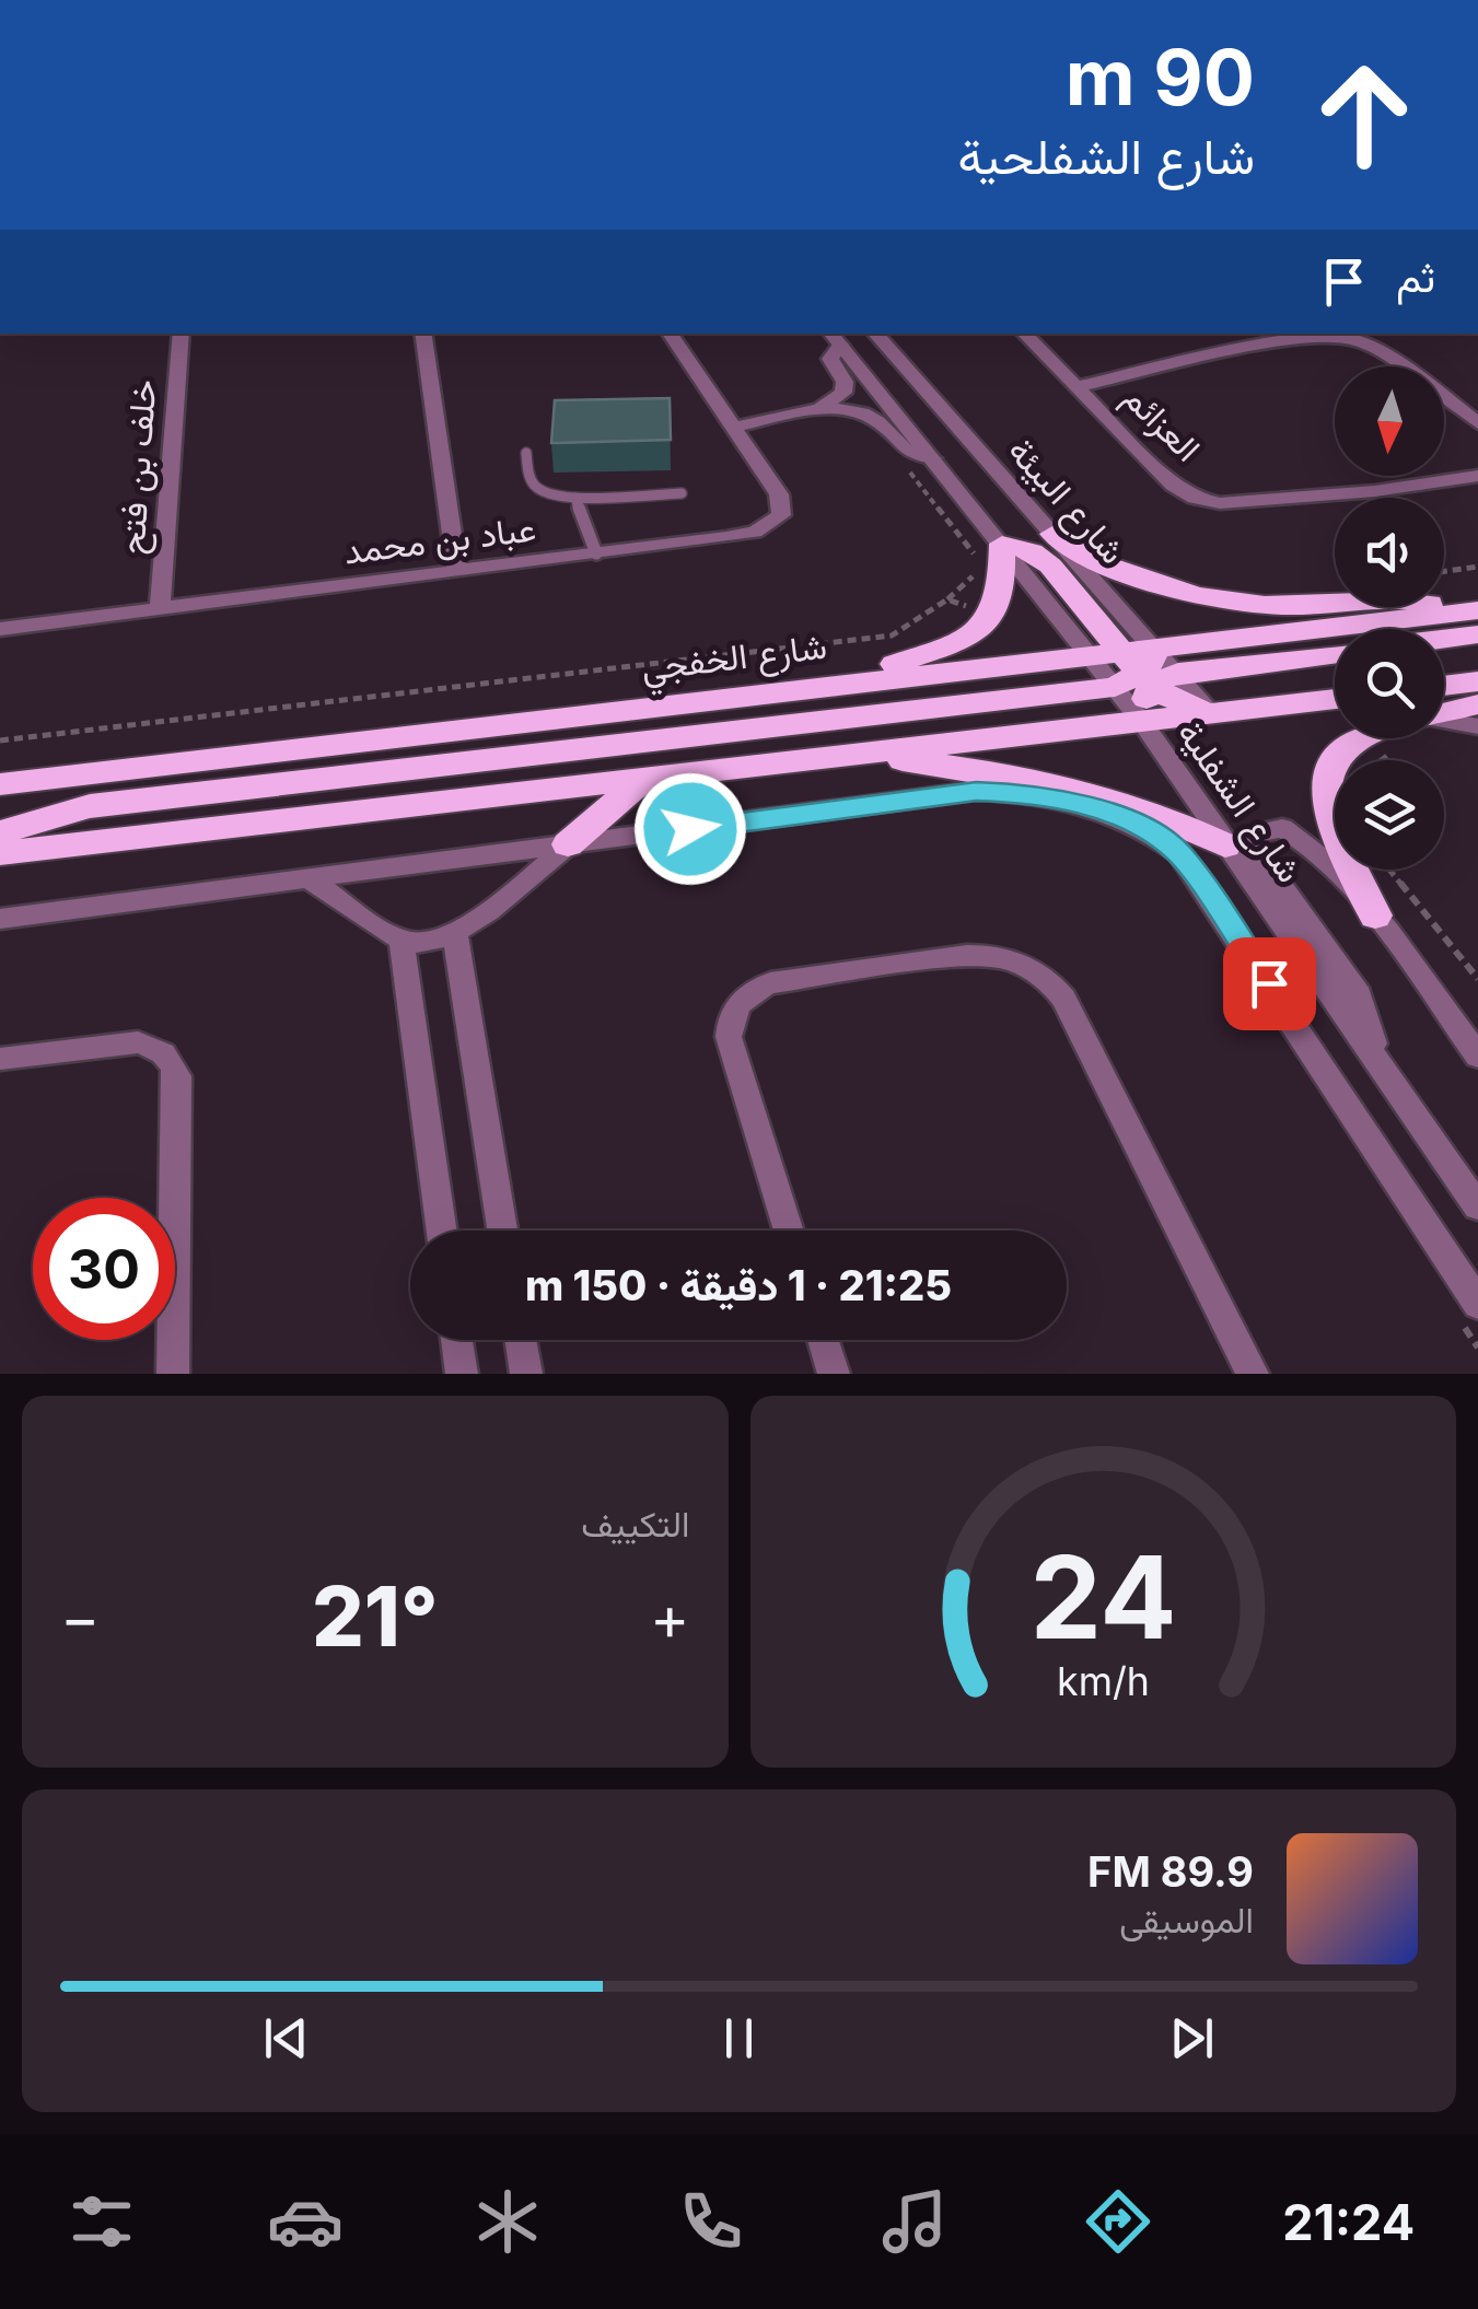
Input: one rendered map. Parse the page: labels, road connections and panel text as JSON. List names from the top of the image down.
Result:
{
  "streets": {
    "highway": ["شارع الخفجي"],
    "street": [
      "العزائم",
      "خلف بن فتح",
      "شارع البيئة",
      "عباد بن محمد",
      "شارع الشفلية"
    ]
  },
  "crossings": [
    ["خلف بن فتح", "عباد بن محمد"]
  ],
  "north": "bottom",
  "page": {
    "turn": ["90 m", "شارع الشفلحية"],
    "then": "ثم",
    "limit": "30",
    "trip": "21:25 · 1 دقيقة · 150 m",
    "tile": "التكييف",
    "heat": ["−", "21°", "+"],
    "song": ["89.9 FM", "الموسيقى"],
    "tabs": "21:24",
    "gauge": ["24", "km/h"]
  }
}
